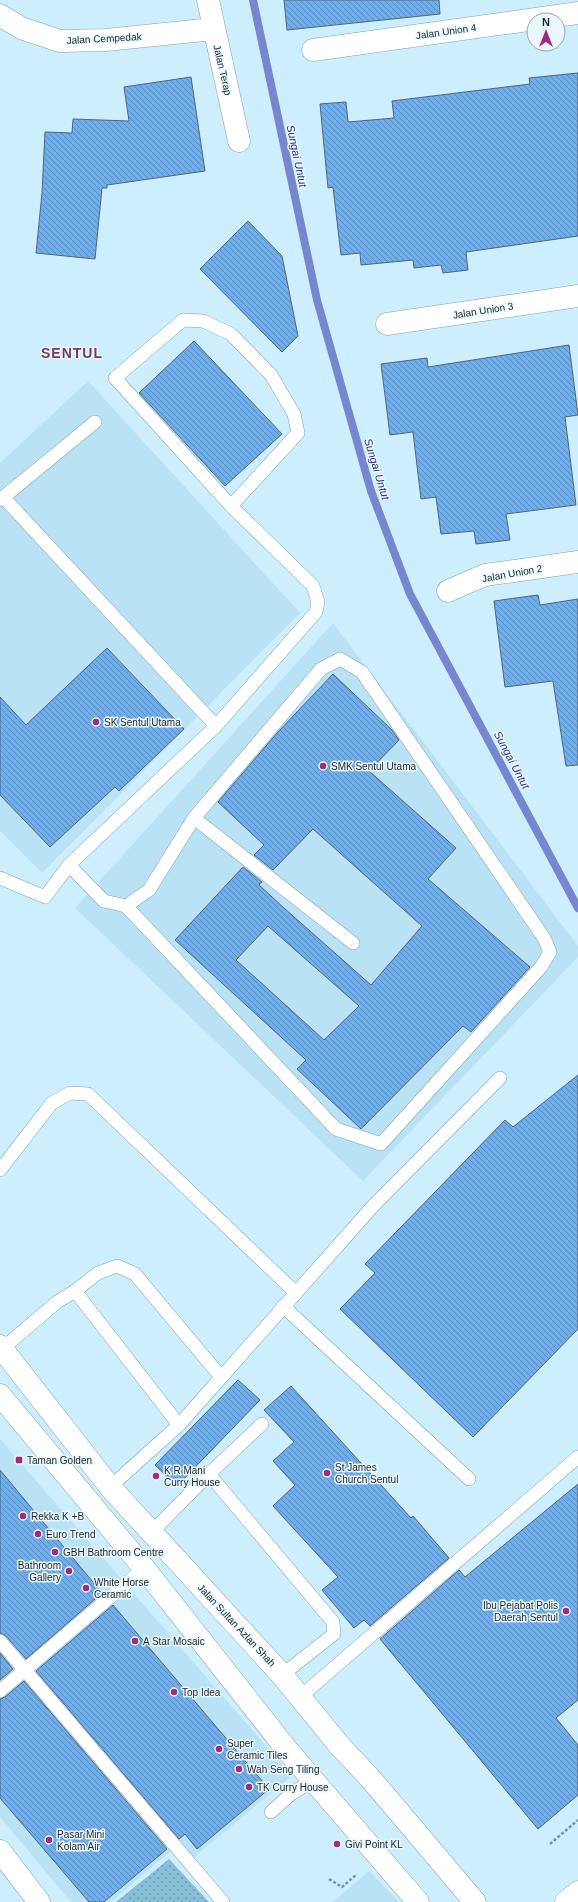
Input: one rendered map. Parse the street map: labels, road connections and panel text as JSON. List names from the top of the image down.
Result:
{
  "streets": {
    "main road": [
      "Jalan Union 4",
      "Jalan Cempedak",
      "Jalan Terap",
      "Jalan Union 3",
      "Jalan Union 2",
      "Jalan Sultan Azlan Shah"
    ]
  },
  "crossings": [
    ["Jalan Cempedak", "Jalan Terap"]
  ],
  "districts": ["SENTUL"],
  "water": ["Sungai Untut"],
  "places": {
    "other": [
      "SK Sentul Utama",
      "SMK Sentul Utama",
      "St James Church Sentul",
      "K R Mani Curry House",
      "Rekka K +B",
      "Euro Trend",
      "GBH Bathroom Centre",
      "Bathroom Gallery",
      "White Horse Ceramic",
      "Ibu Pejabat Polis Daerah Sentul",
      "A Star Mosaic",
      "Top Idea",
      "Super Ceramic Tiles",
      "Wah Seng Tiling",
      "TK Curry House",
      "Pasar Mini Kolam Air",
      "Givi Point KL"
    ],
    "transit": ["Taman Golden"]
  },
  "north": "top"
}
